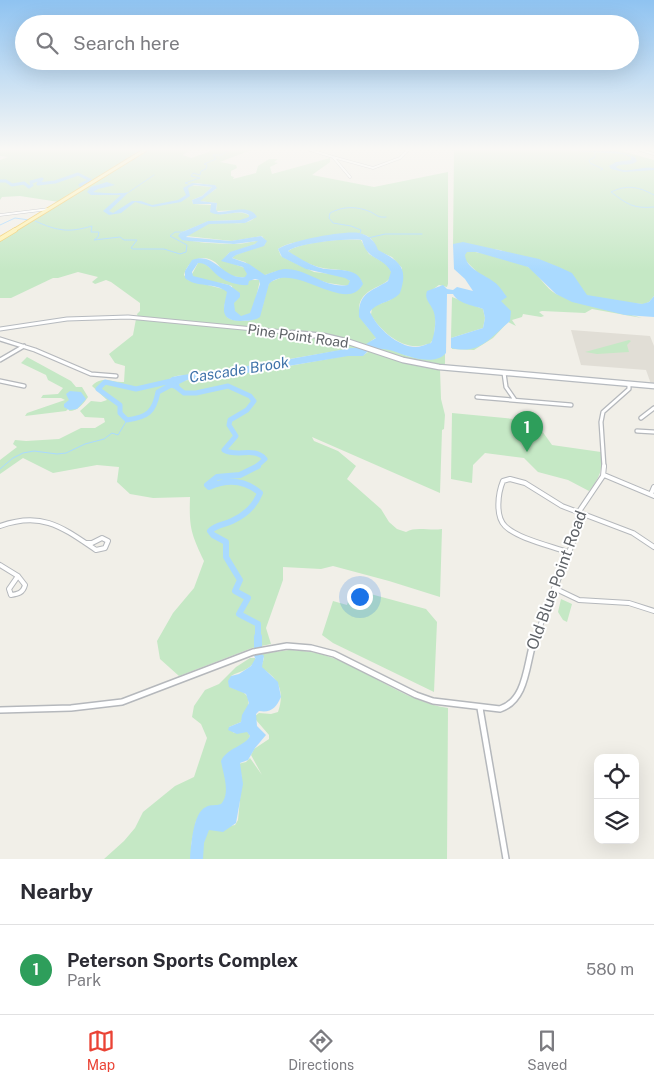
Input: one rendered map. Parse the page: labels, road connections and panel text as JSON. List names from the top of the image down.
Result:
{
  "streets": {
    "main road": ["Pine Point Road"],
    "street": ["Old Blue Point Road"]
  },
  "water": ["Cascade Brook"],
  "page": {
    "search": "Search here",
    "pins": "1",
    "heading": "Nearby",
    "list": [
      {
        "mark": "1",
        "name": "Peterson Sports Complex",
        "note": "Park",
        "value": "580 m"
      }
    ],
    "nav": ["Map", "Directions", "Saved"]
  }
}
